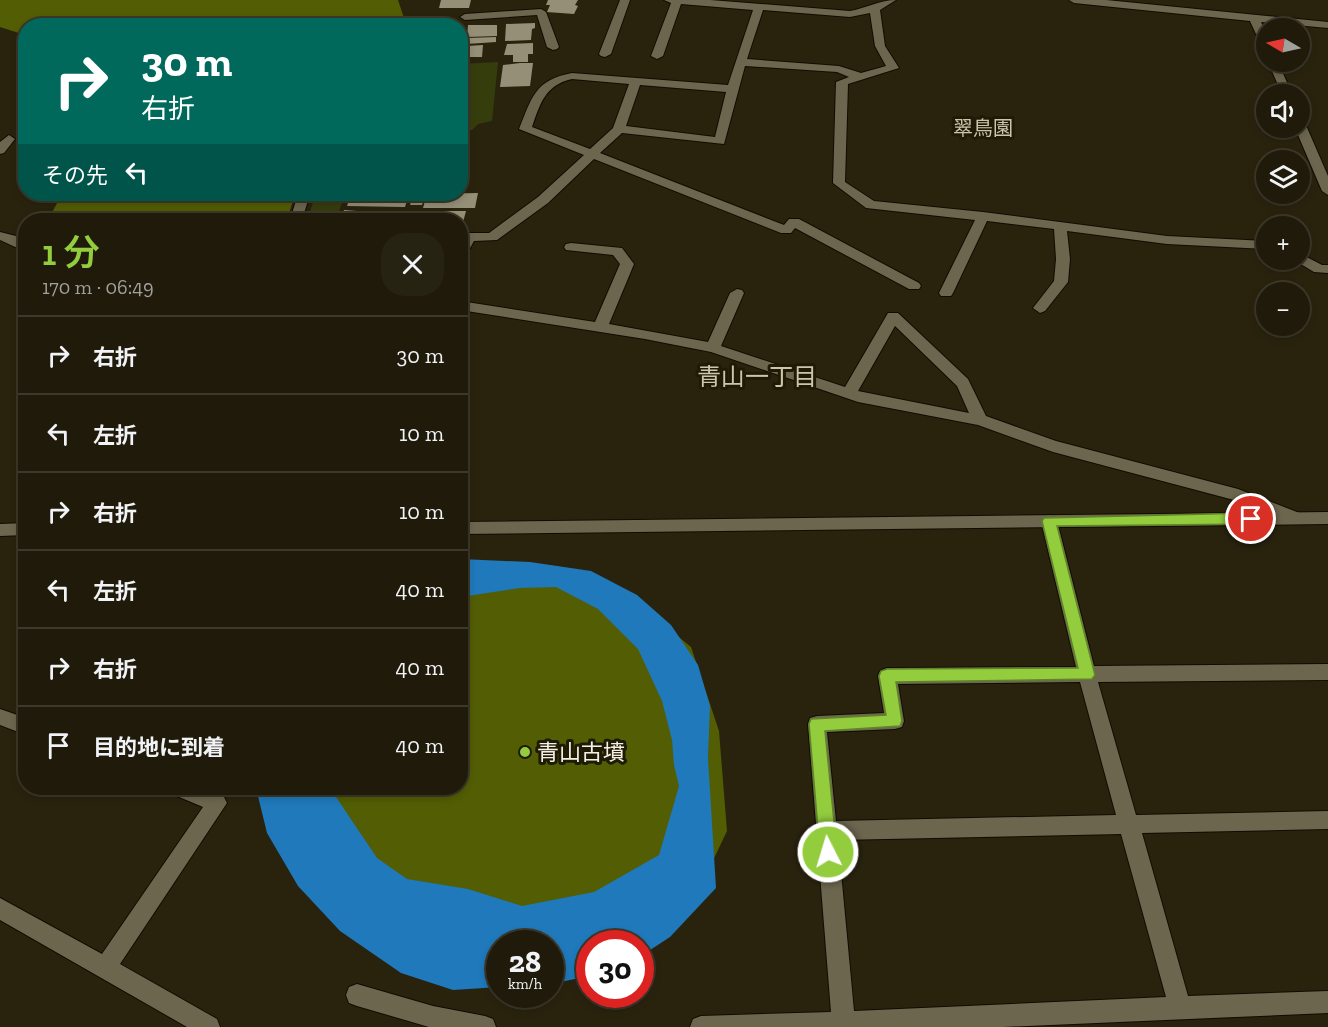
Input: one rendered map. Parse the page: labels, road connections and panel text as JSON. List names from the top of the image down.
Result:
{
  "districts": ["翠鳥園", "青山一丁目"],
  "places": ["青山古墳"],
  "north": "left",
  "page": {
    "map_buttons": ["+", "−"],
    "turn": ["30 m", "右折"],
    "then": "その先",
    "heading": ["1 分", "170 m · 06:49"],
    "list": [
      {
        "name": "右折",
        "value": "30 m"
      },
      {
        "name": "左折",
        "value": "10 m"
      },
      {
        "name": "右折",
        "value": "10 m"
      },
      {
        "name": "左折",
        "value": "40 m"
      },
      {
        "name": "右折",
        "value": "40 m"
      },
      {
        "name": "目的地に到着",
        "value": "40 m"
      }
    ],
    "speed": "28 km/h",
    "limit": "30"
  }
}
